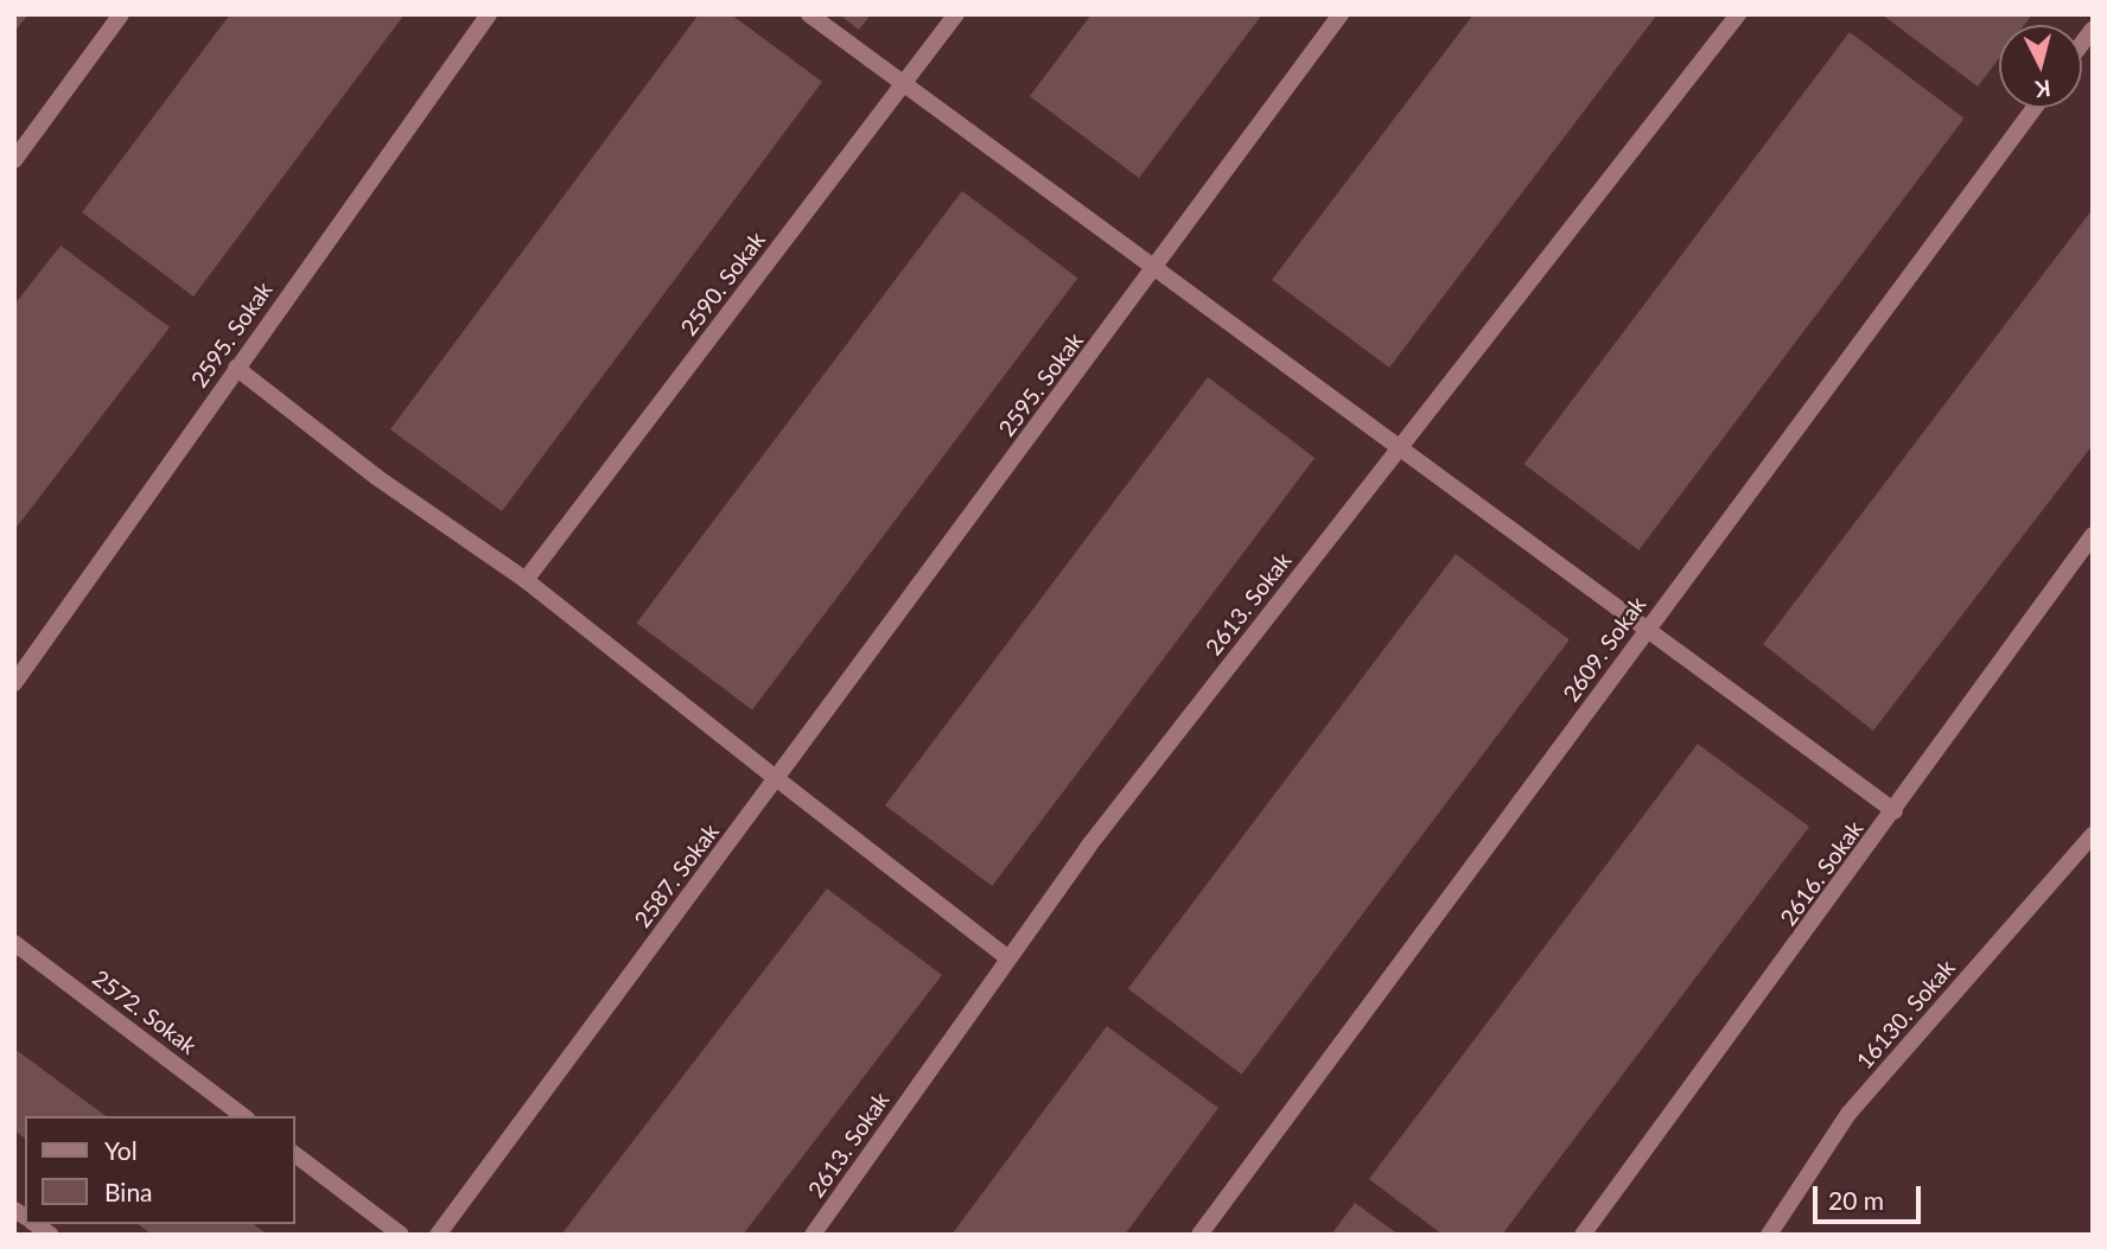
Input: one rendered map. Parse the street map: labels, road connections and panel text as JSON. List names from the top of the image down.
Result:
{
  "streets": {
    "street": [
      "2590. Sokak",
      "2595. Sokak",
      "2613. Sokak",
      "2609. Sokak",
      "2616. Sokak",
      "2587. Sokak",
      "2572. Sokak",
      "16130. Sokak"
    ]
  },
  "crossings": [
    ["2595. Sokak", "2587. Sokak"]
  ],
  "legend": ["Yol", "Bina"],
  "scale_bar": "20 m",
  "north": "bottom"
}
